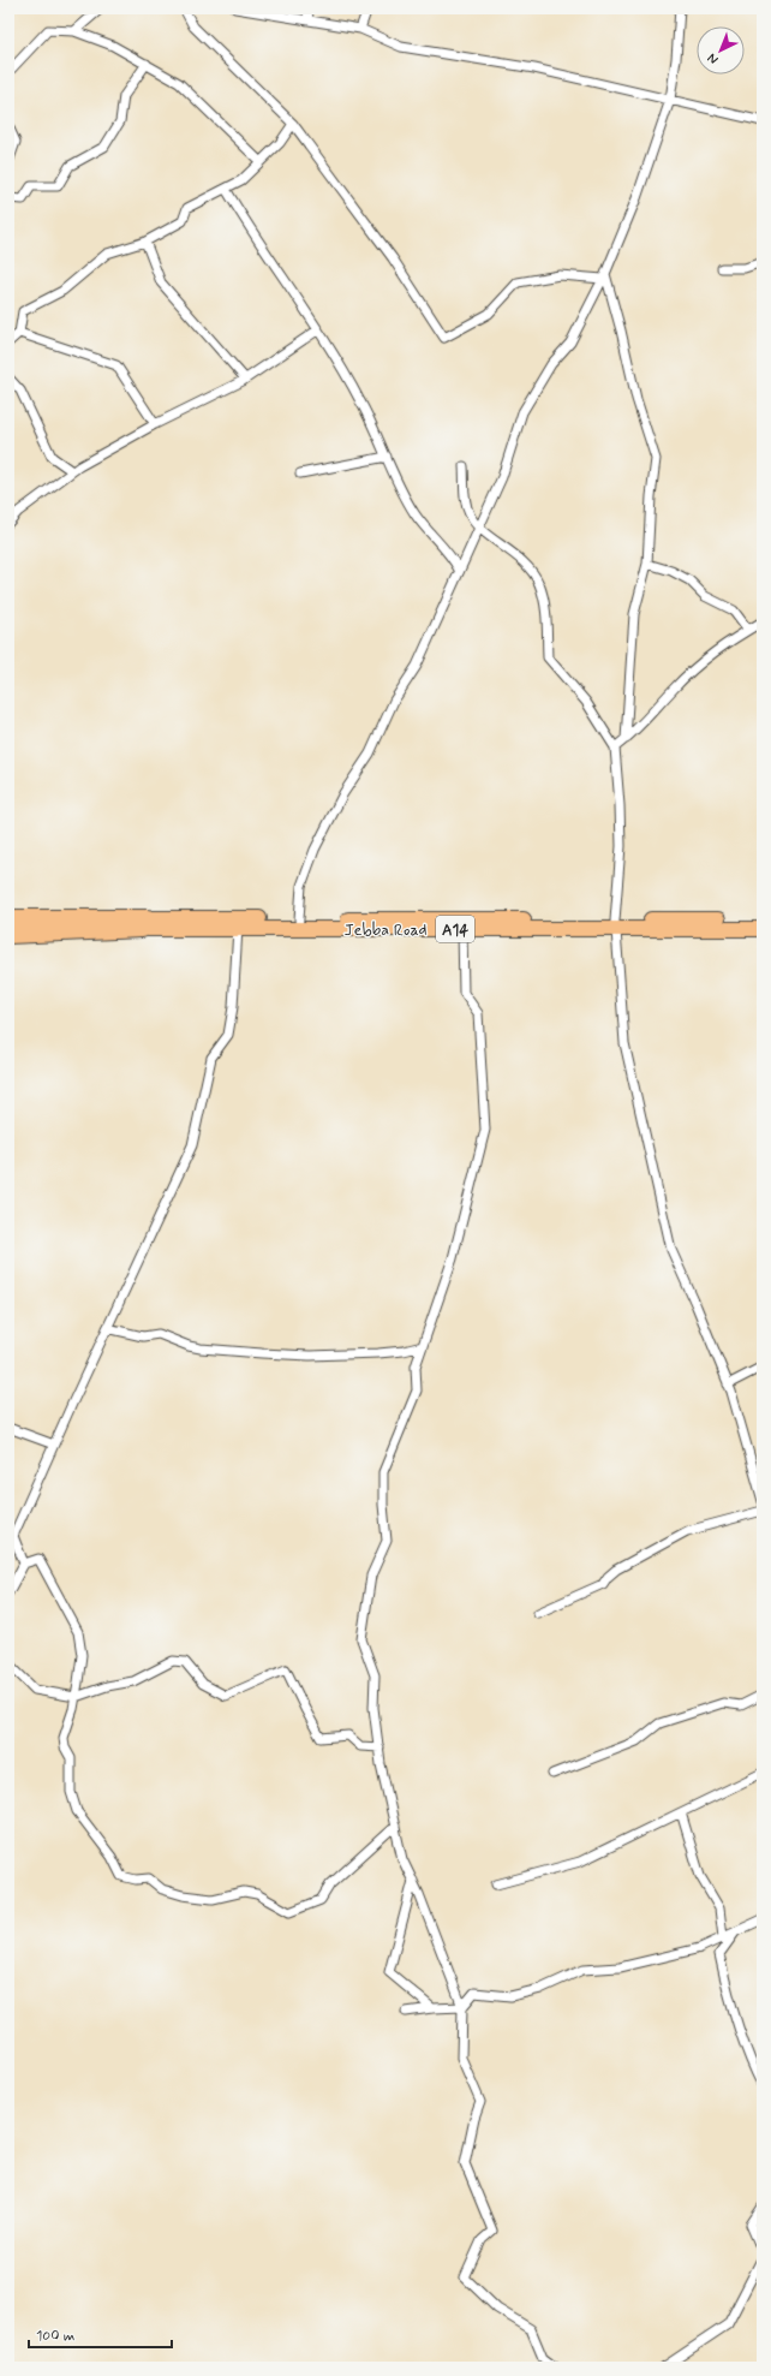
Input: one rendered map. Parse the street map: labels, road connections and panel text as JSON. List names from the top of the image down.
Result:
{
  "streets": {
    "highway": ["Jebba Road", "A14"]
  },
  "scale_bar": "100 m",
  "north": "bottom left"
}
